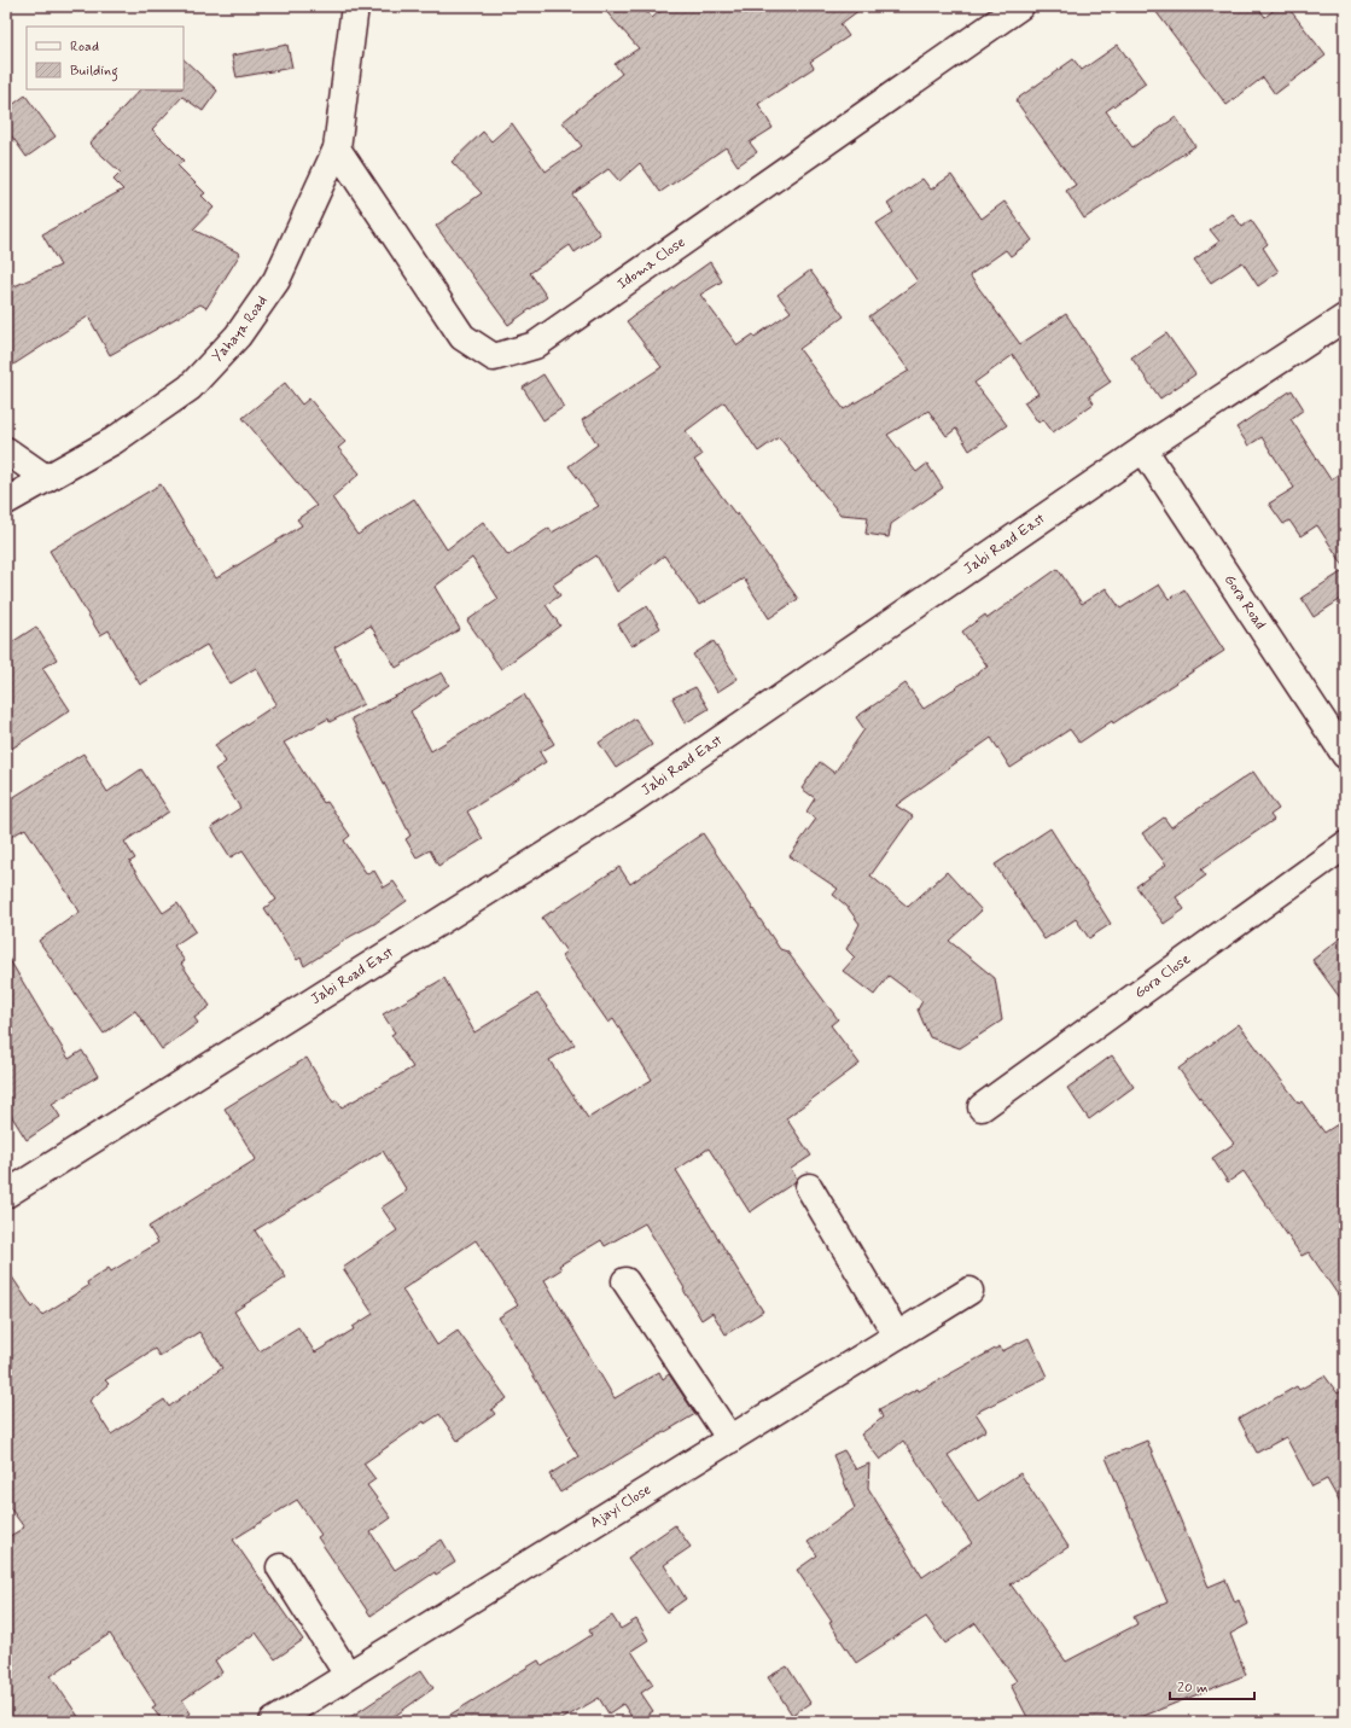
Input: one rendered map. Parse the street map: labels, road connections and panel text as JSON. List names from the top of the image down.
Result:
{
  "streets": {
    "street": [
      "Idoma Close",
      "Yahaya Road",
      "Jabi Road East",
      "Gora Road",
      "Gora Close",
      "Ajayi Close"
    ]
  },
  "crossings": [
    ["Idoma Close", "Yahaya Road"],
    ["Jabi Road East", "Gora Road"]
  ],
  "legend": ["Road", "Building"],
  "scale_bar": "20 m"
}
